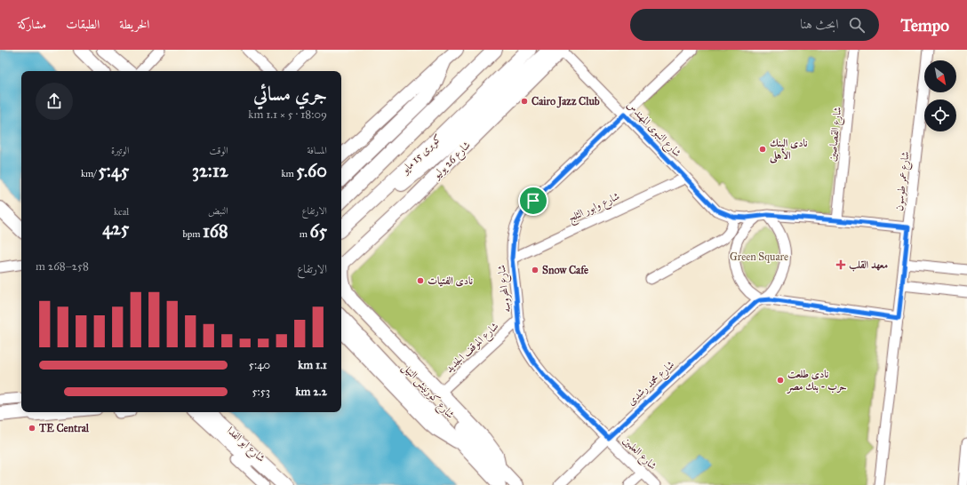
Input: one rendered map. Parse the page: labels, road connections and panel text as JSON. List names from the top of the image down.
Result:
{
  "streets": {
    "highway": ["كوبرى 15 مايو"],
    "main road": ["شارع 26 يوليو", "شارع كورنيش النيل"],
    "street": [
      "شارع النبوى المهندس",
      "شارع القصاصين",
      "شارع عمر طوسون",
      "شارع وابور الثلج",
      "شارع المحروسه",
      "شارع الموقف الجديد",
      "شارع محمد رشدى",
      "شارع ابو الفدا",
      "شارع العلمين"
    ]
  },
  "crossings": [
    ["شارع النبوى المهندس", "شارع القصاصين"],
    ["شارع النبوى المهندس", "شارع 26 يوليو"],
    ["شارع النبوى المهندس", "شارع عمر طوسون"],
    ["شارع النبوى المهندس", "شارع وابور الثلج"],
    ["شارع النبوى المهندس", "شارع المحروسه"],
    ["شارع النبوى المهندس", "شارع محمد رشدى"],
    ["شارع وابور الثلج", "شارع المحروسه"],
    ["شارع المحروسه", "شارع الموقف الجديد"],
    ["شارع المحروسه", "شارع محمد رشدى"],
    ["شارع المحروسه", "شارع العلمين"],
    ["شارع محمد رشدى", "شارع العلمين"]
  ],
  "parks": ["Green Square"],
  "places": {
    "other": [
      "Cairo Jazz Club",
      "نادى البنك الأهلى",
      "Snow Cafe",
      "نادى الفتيات",
      "نادى طلعت حرب - بنك مصر",
      "TE Central"
    ],
    "health": ["معهد القلب"]
  },
  "north": "bottom right",
  "page": {
    "header": "Tempo",
    "search": "ابحث هنا",
    "nav": ["الخريطة", "الطبقات", "مشاركة"],
    "heading": ["جري مسائي", "18:09 · 5 × 1.1 km"],
    "stats": [
      ["المسافة", "5.60 km"],
      ["الوقت", "32:12"],
      ["الوتيرة", "5:45 /km"],
      ["الارتفاع", "65 m"],
      ["النبض", "168 bpm"],
      ["kcal", "425"]
    ],
    "chart": ["الارتفاع", "258–268 m"],
    "list": [
      {
        "name": "1.1 km",
        "note": "5:40"
      },
      {
        "name": "2.2 km",
        "note": "5:53"
      }
    ]
  }
}
